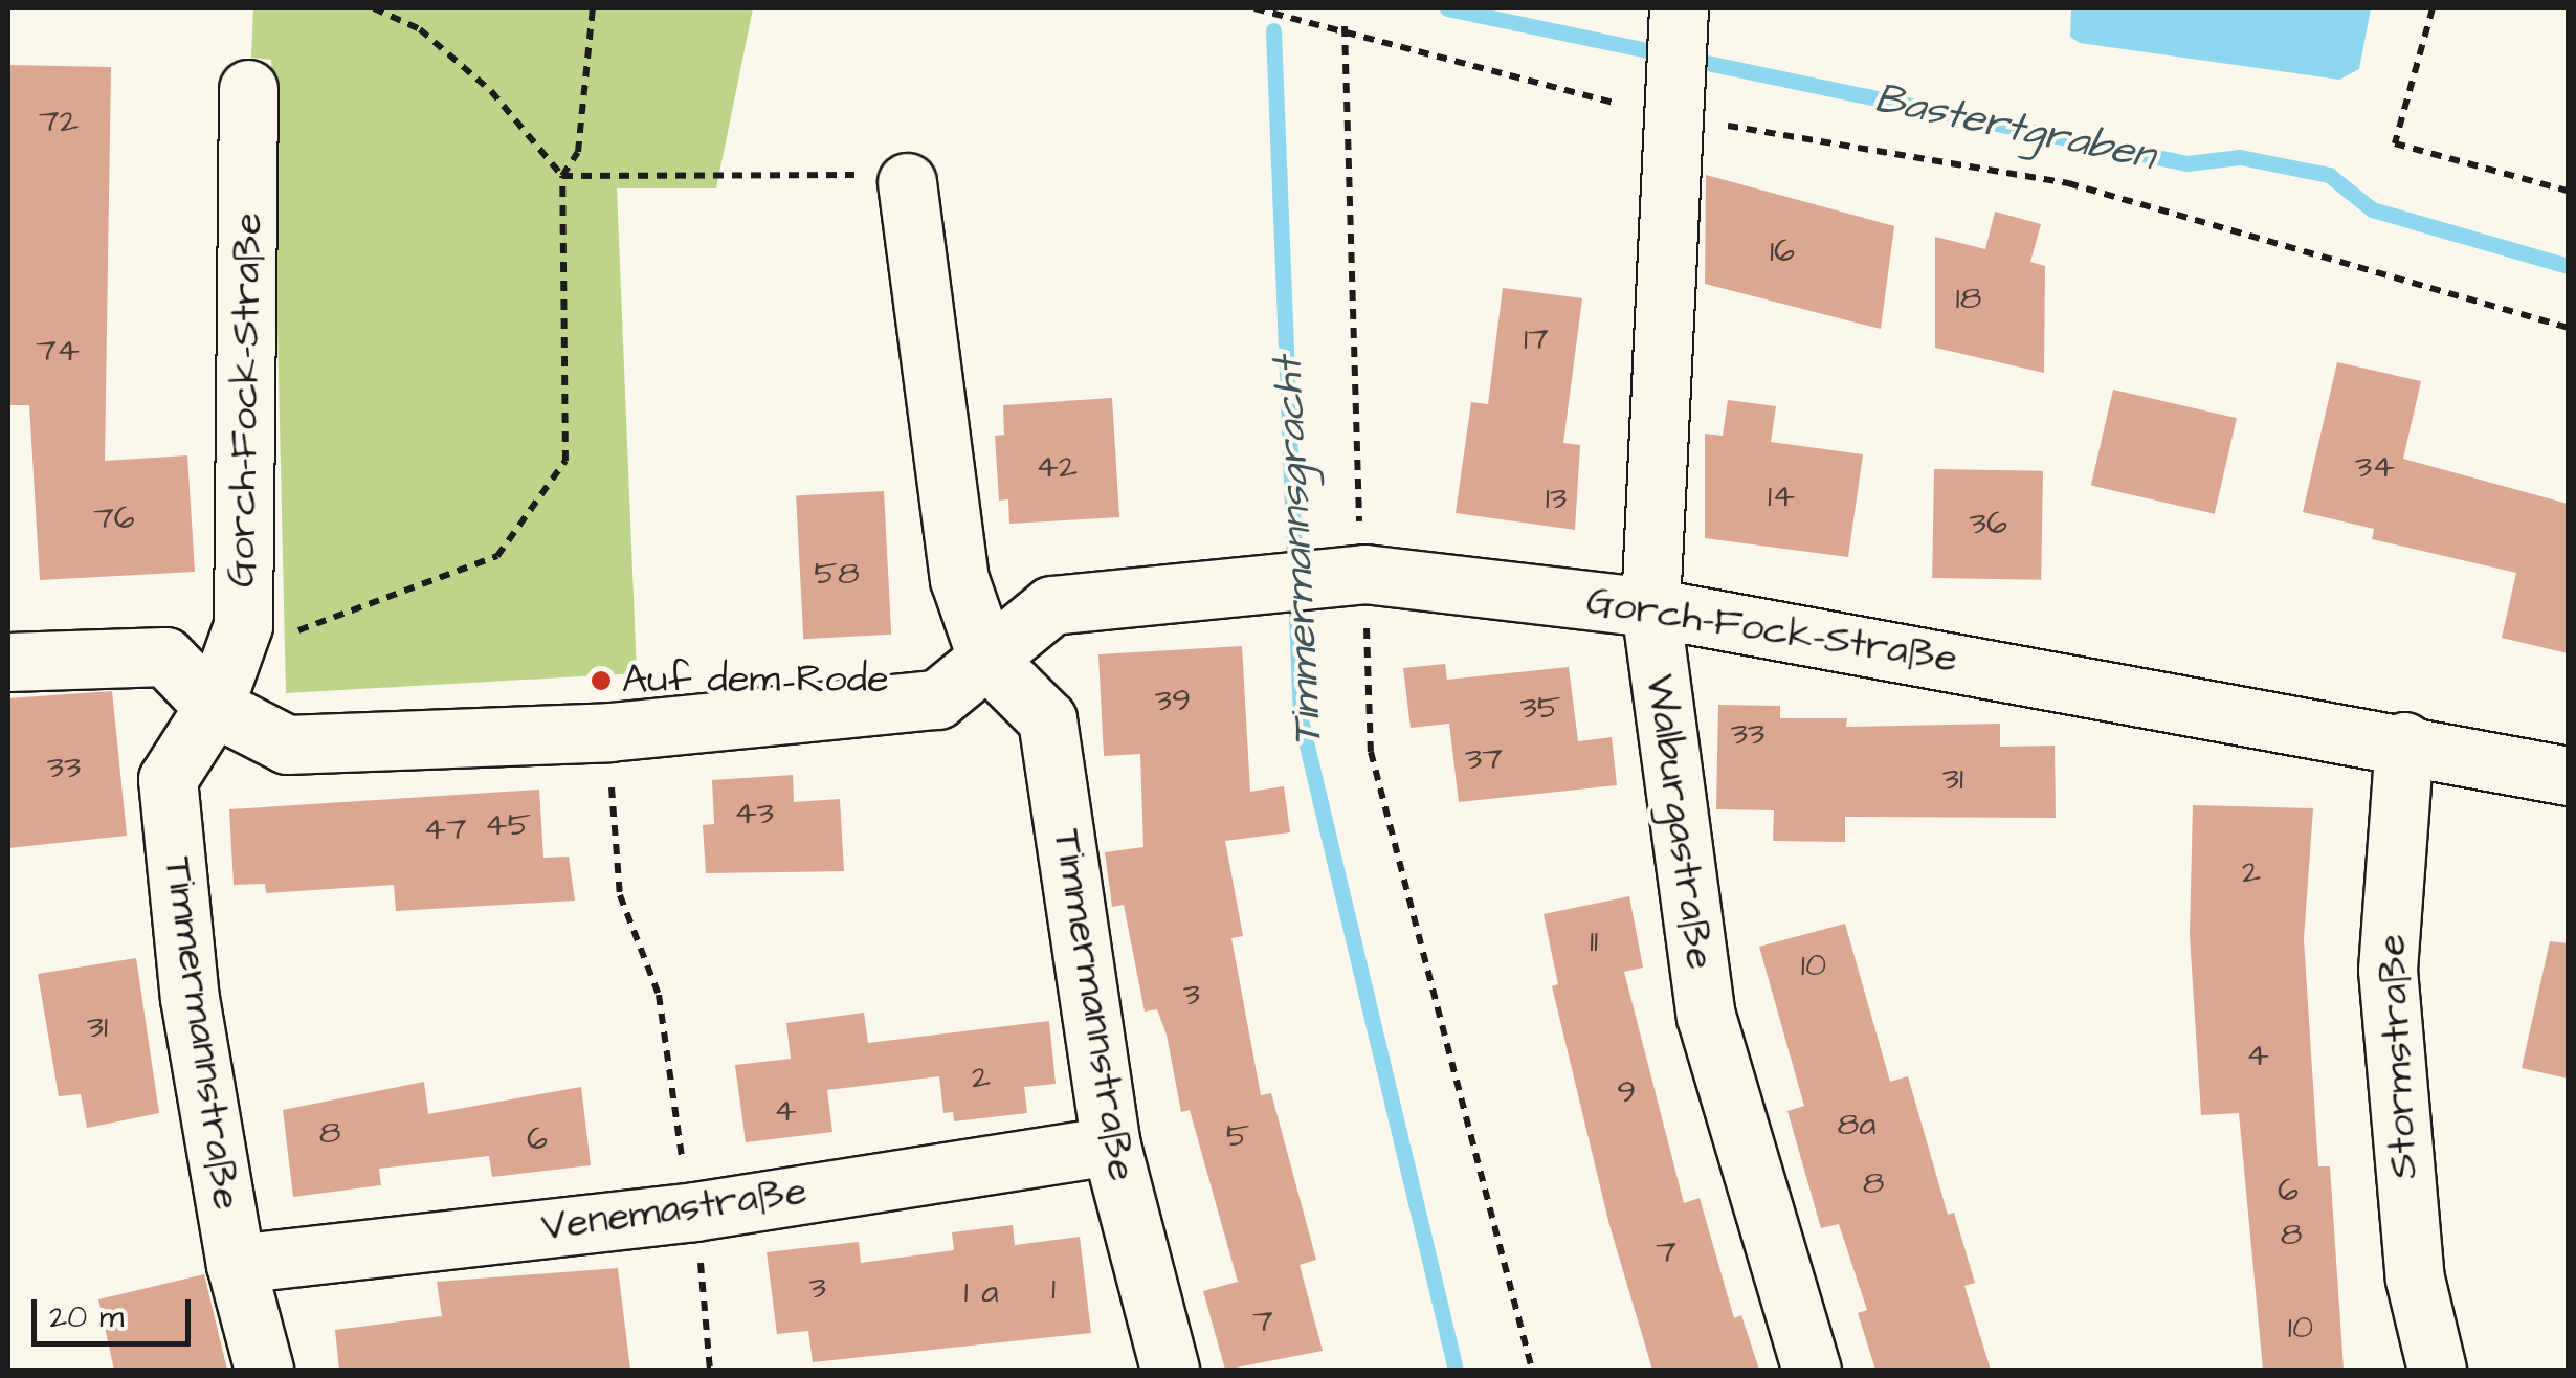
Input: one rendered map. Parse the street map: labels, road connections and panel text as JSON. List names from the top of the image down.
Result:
{
  "streets": {
    "street": [
      "Gorch-Fock-Straße",
      "Walburgastraße",
      "Timmermannstraße",
      "Stormstraße",
      "Venemastraße"
    ]
  },
  "crossings": [
    ["Gorch-Fock-Straße", "Walburgastraße"],
    ["Gorch-Fock-Straße", "Timmermannstraße"],
    ["Gorch-Fock-Straße", "Stormstraße"],
    ["Timmermannstraße", "Venemastraße"]
  ],
  "water": ["Bastertgraben", "Timmermannsgracht"],
  "places": ["Auf dem Rode"],
  "house_numbers": [
    "72",
    "16",
    "18",
    "17",
    "74",
    "42",
    "34",
    "14",
    "13",
    "76",
    "36",
    "58",
    "39",
    "35",
    "33",
    "37",
    "33",
    "31",
    "43",
    "45",
    "47",
    "2",
    "11",
    "10",
    "3",
    "31",
    "4",
    "2",
    "9",
    "4",
    "8a",
    "8",
    "5",
    "6",
    "8",
    "6",
    "8",
    "7",
    "3",
    "1",
    "1 a",
    "7",
    "10"
  ],
  "scale_bar": "20 m"
}
